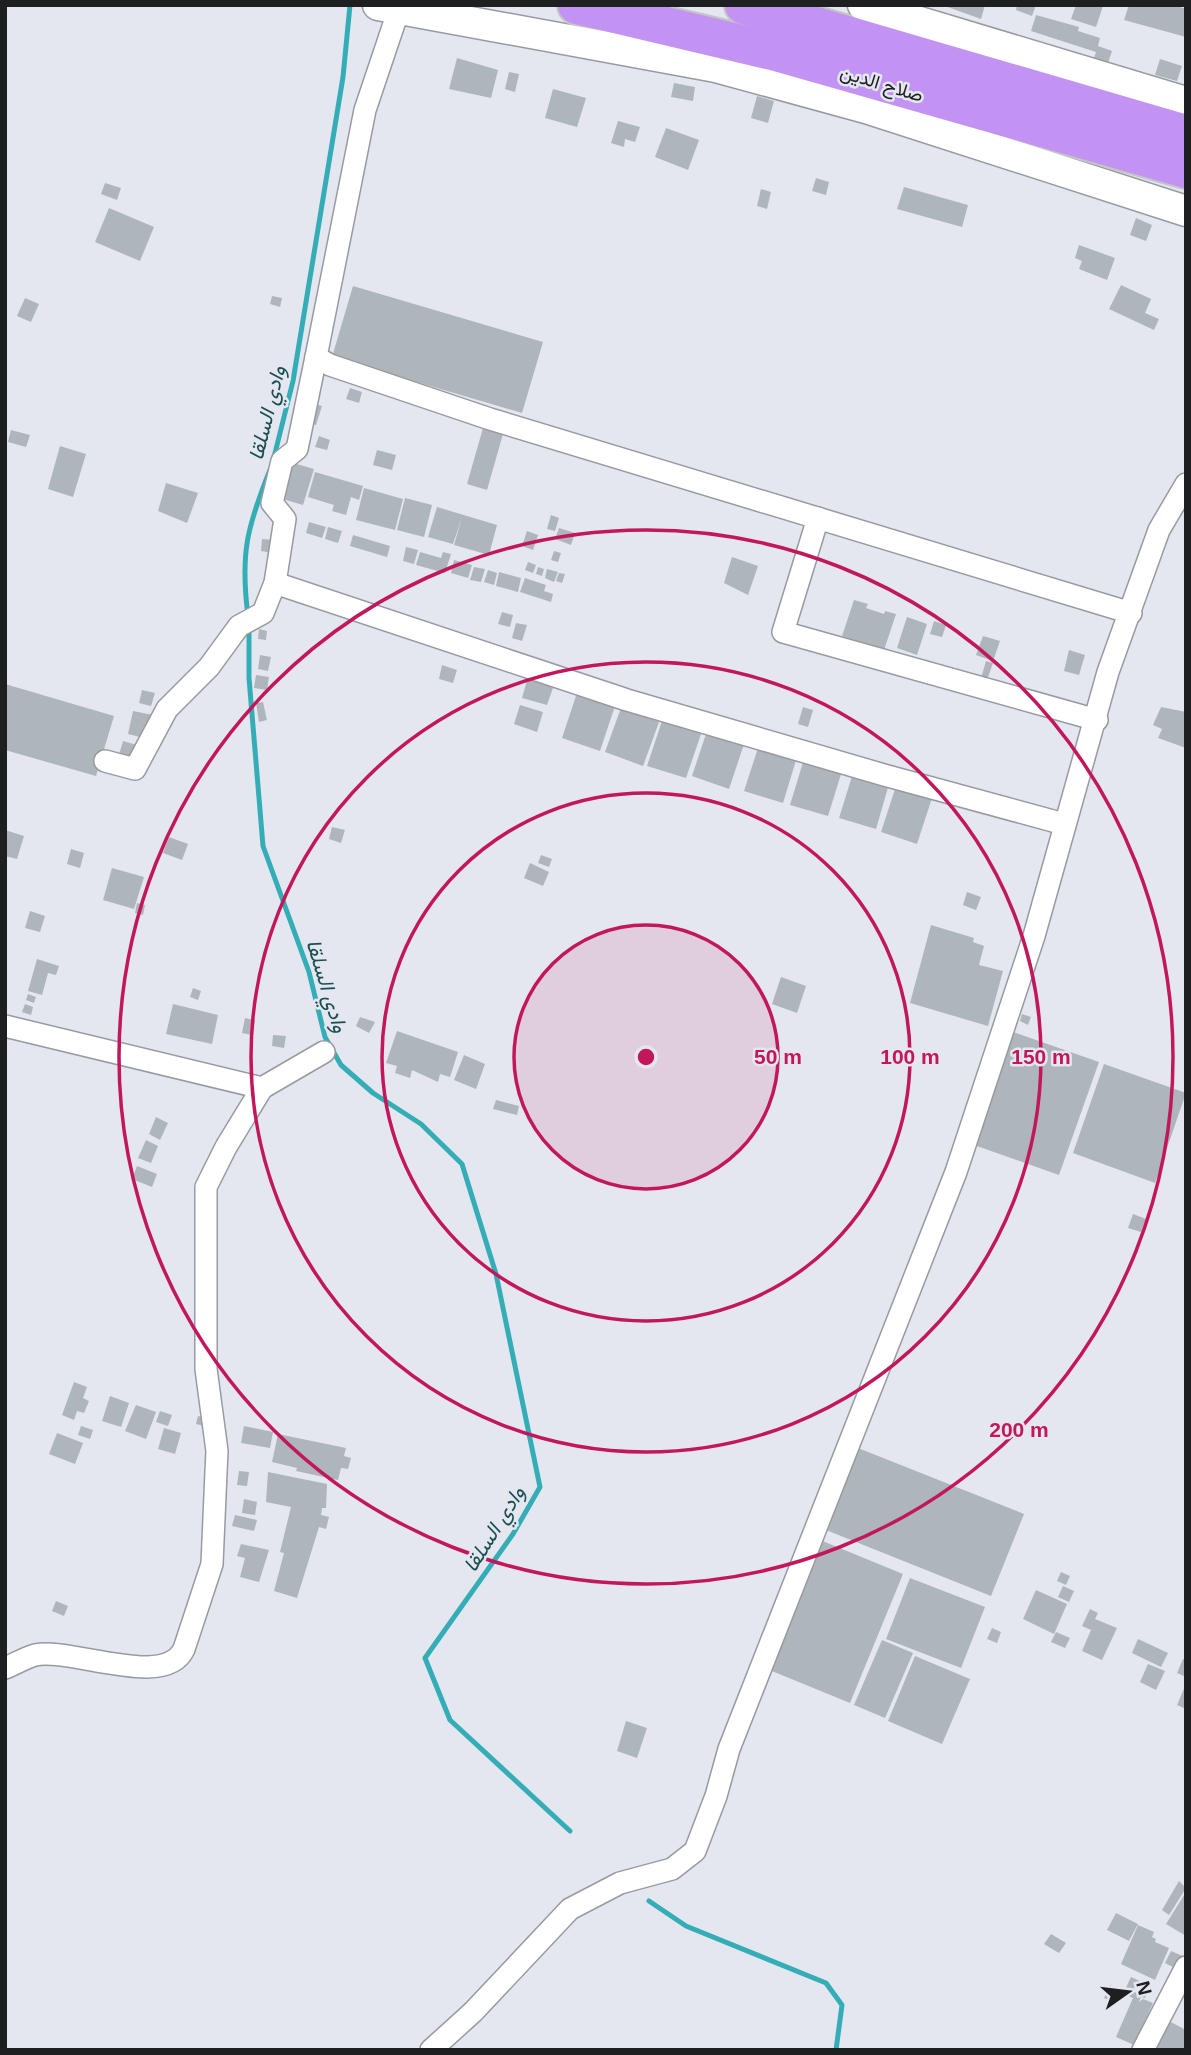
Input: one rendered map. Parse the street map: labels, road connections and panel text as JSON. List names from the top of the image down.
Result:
{
  "streets": {
    "highway": ["صلاح الدين"]
  },
  "water": ["وادي السلقا"],
  "north": "right",
  "rings": [
    "50 m",
    "100 m",
    "150 m",
    "200 m"
  ]
}
